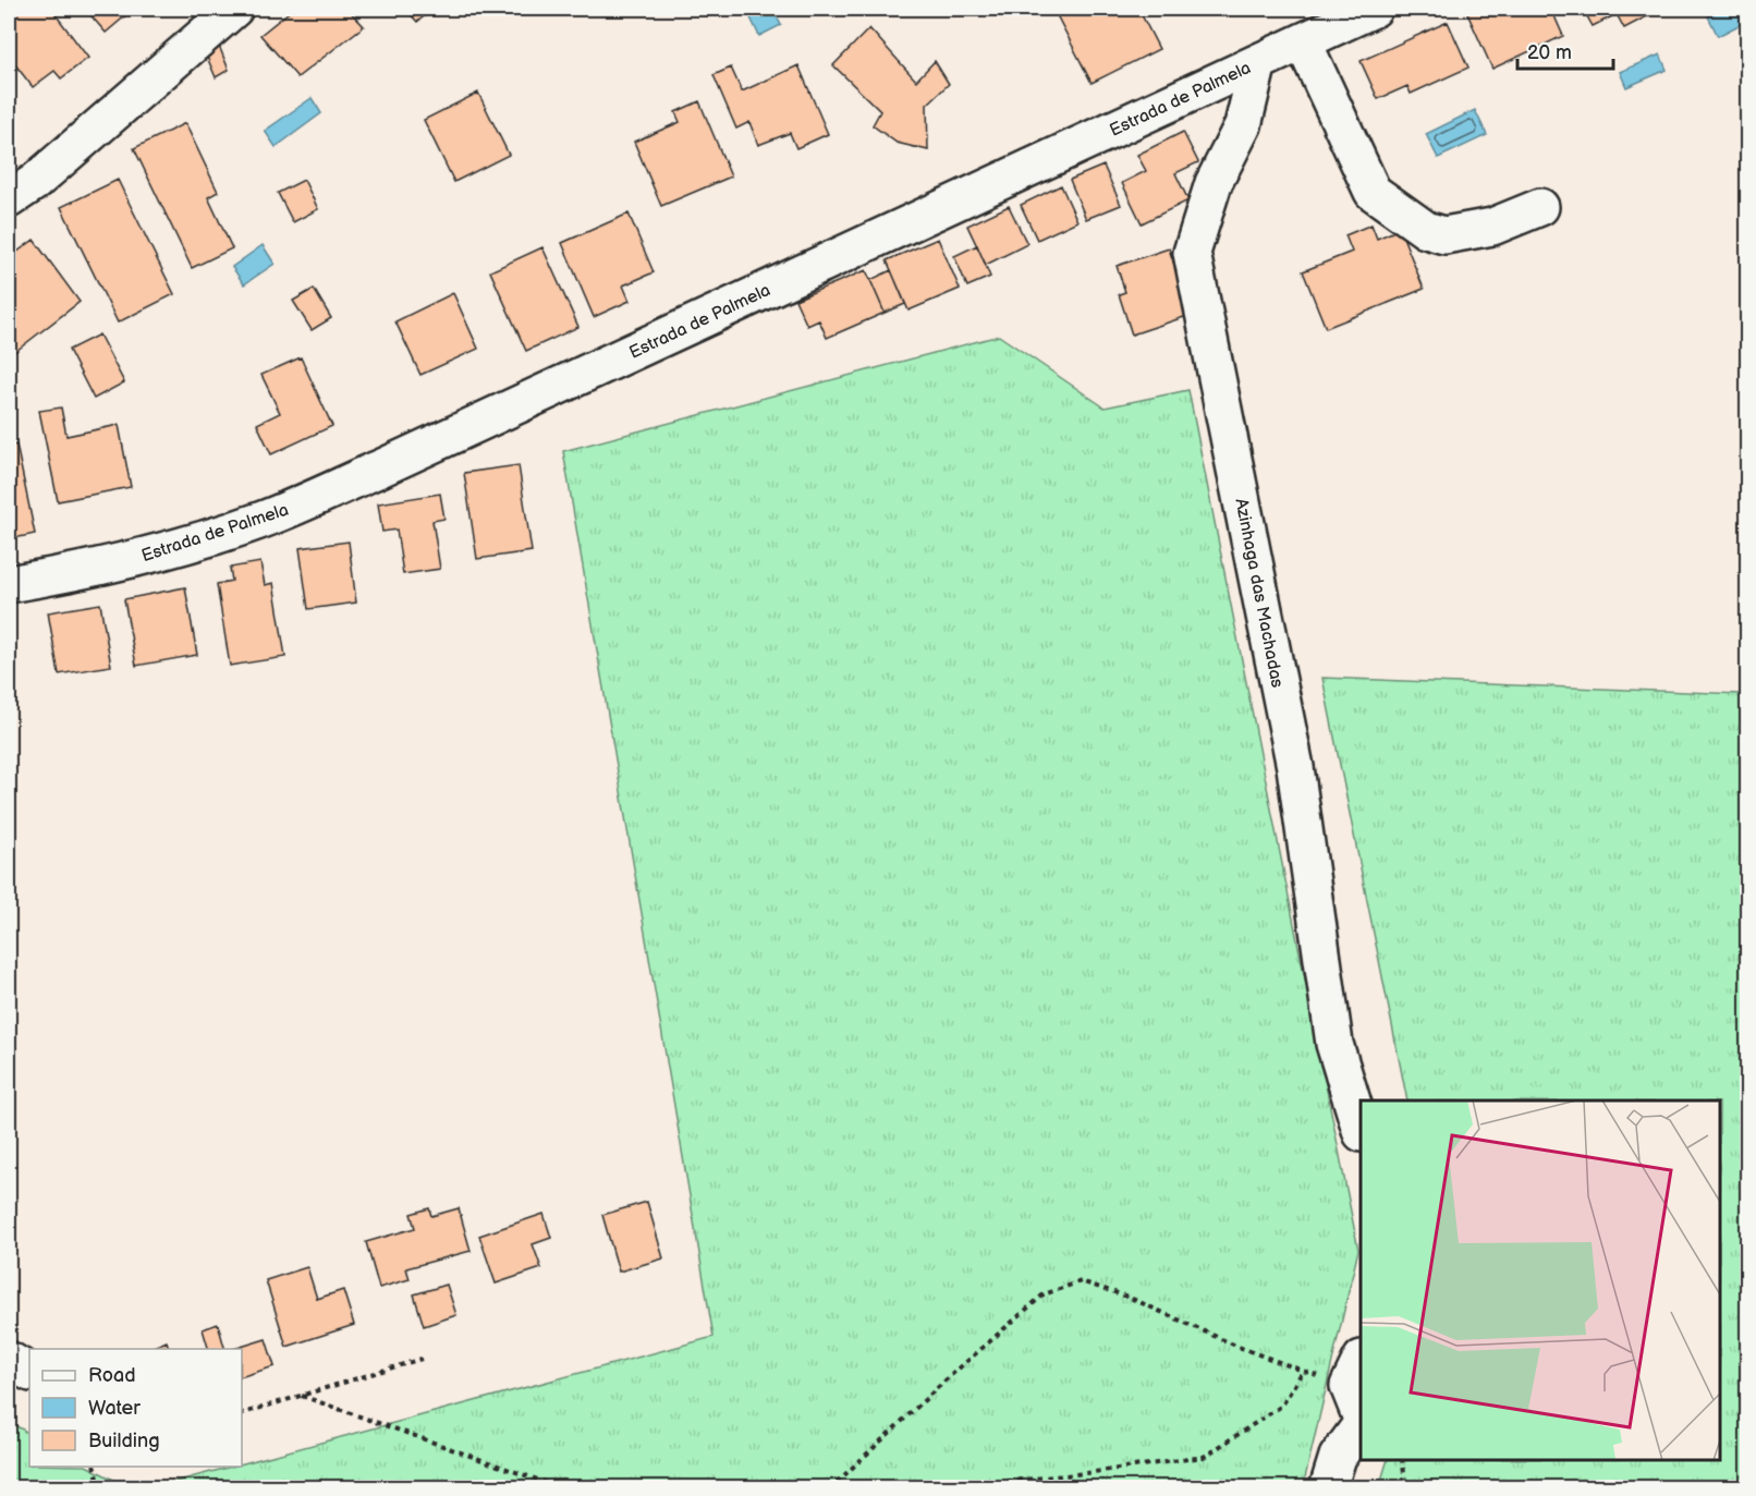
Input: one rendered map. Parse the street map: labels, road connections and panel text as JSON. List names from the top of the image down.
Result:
{
  "streets": {
    "street": ["Estrada de Palmela", "Azinhaga das Machadas"]
  },
  "crossings": [
    ["Estrada de Palmela", "Azinhaga das Machadas"]
  ],
  "legend": ["Road", "Water", "Building"],
  "scale_bar": "20 m"
}
